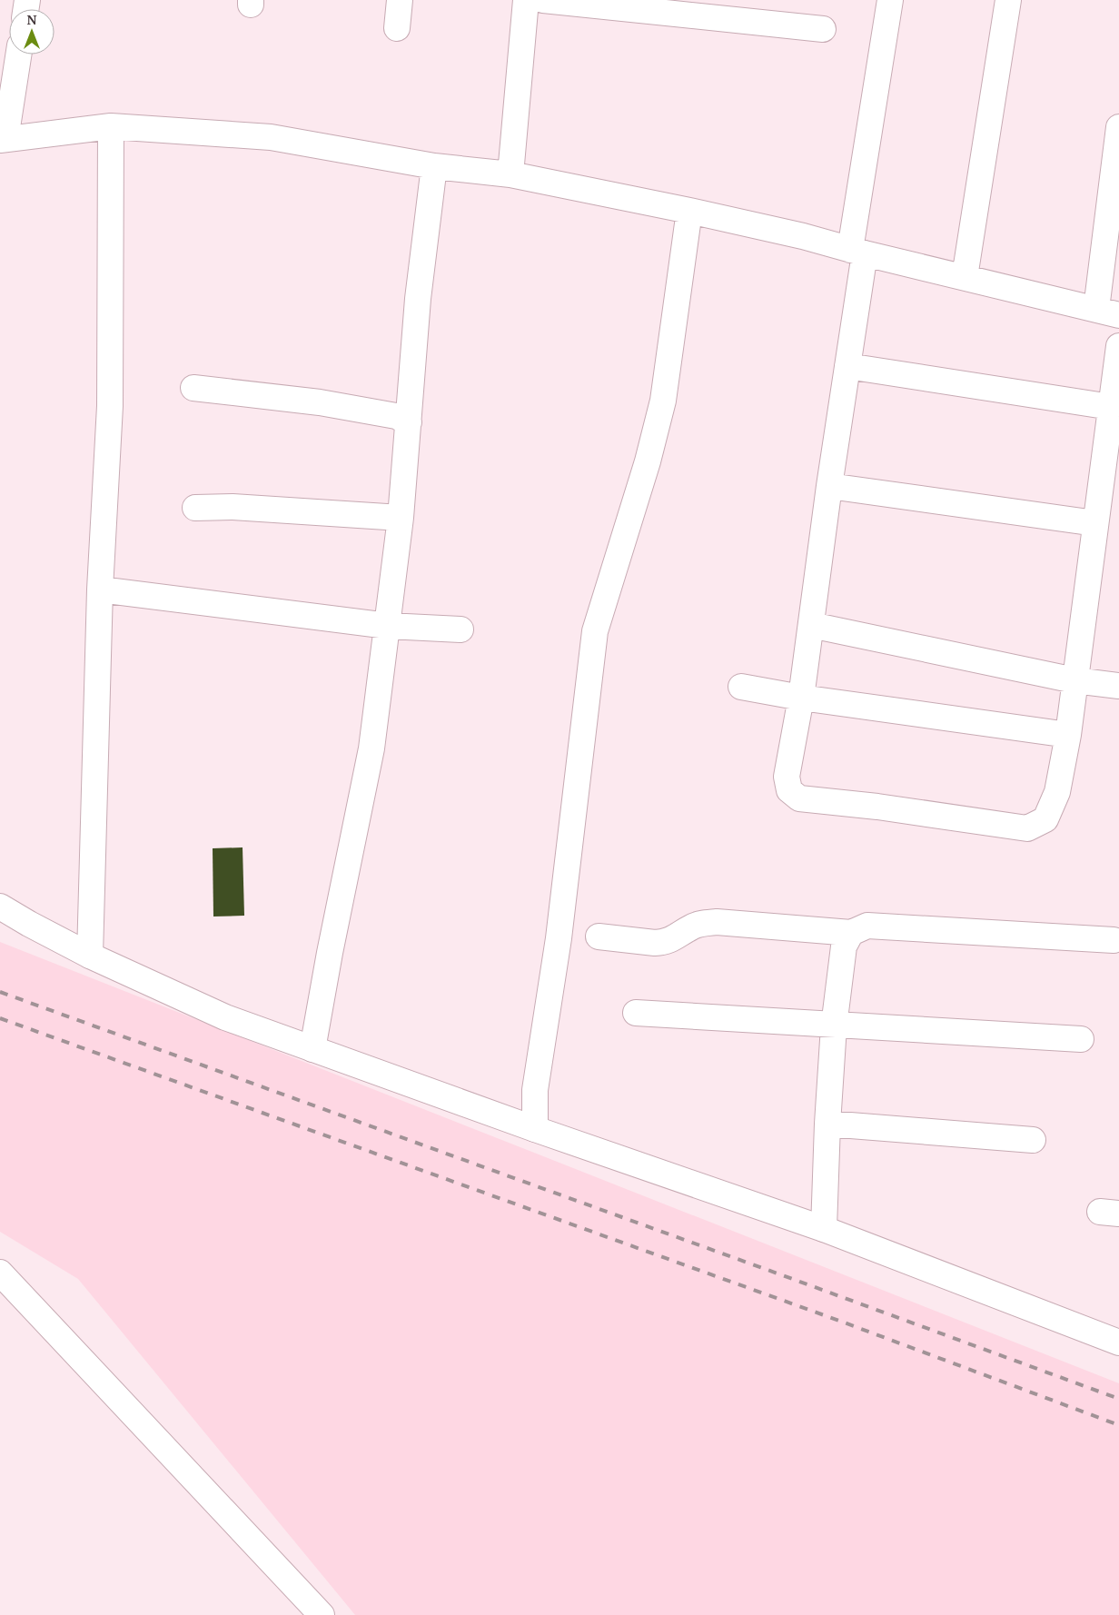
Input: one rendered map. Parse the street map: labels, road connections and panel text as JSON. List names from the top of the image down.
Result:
{
  "north": "top"
}
